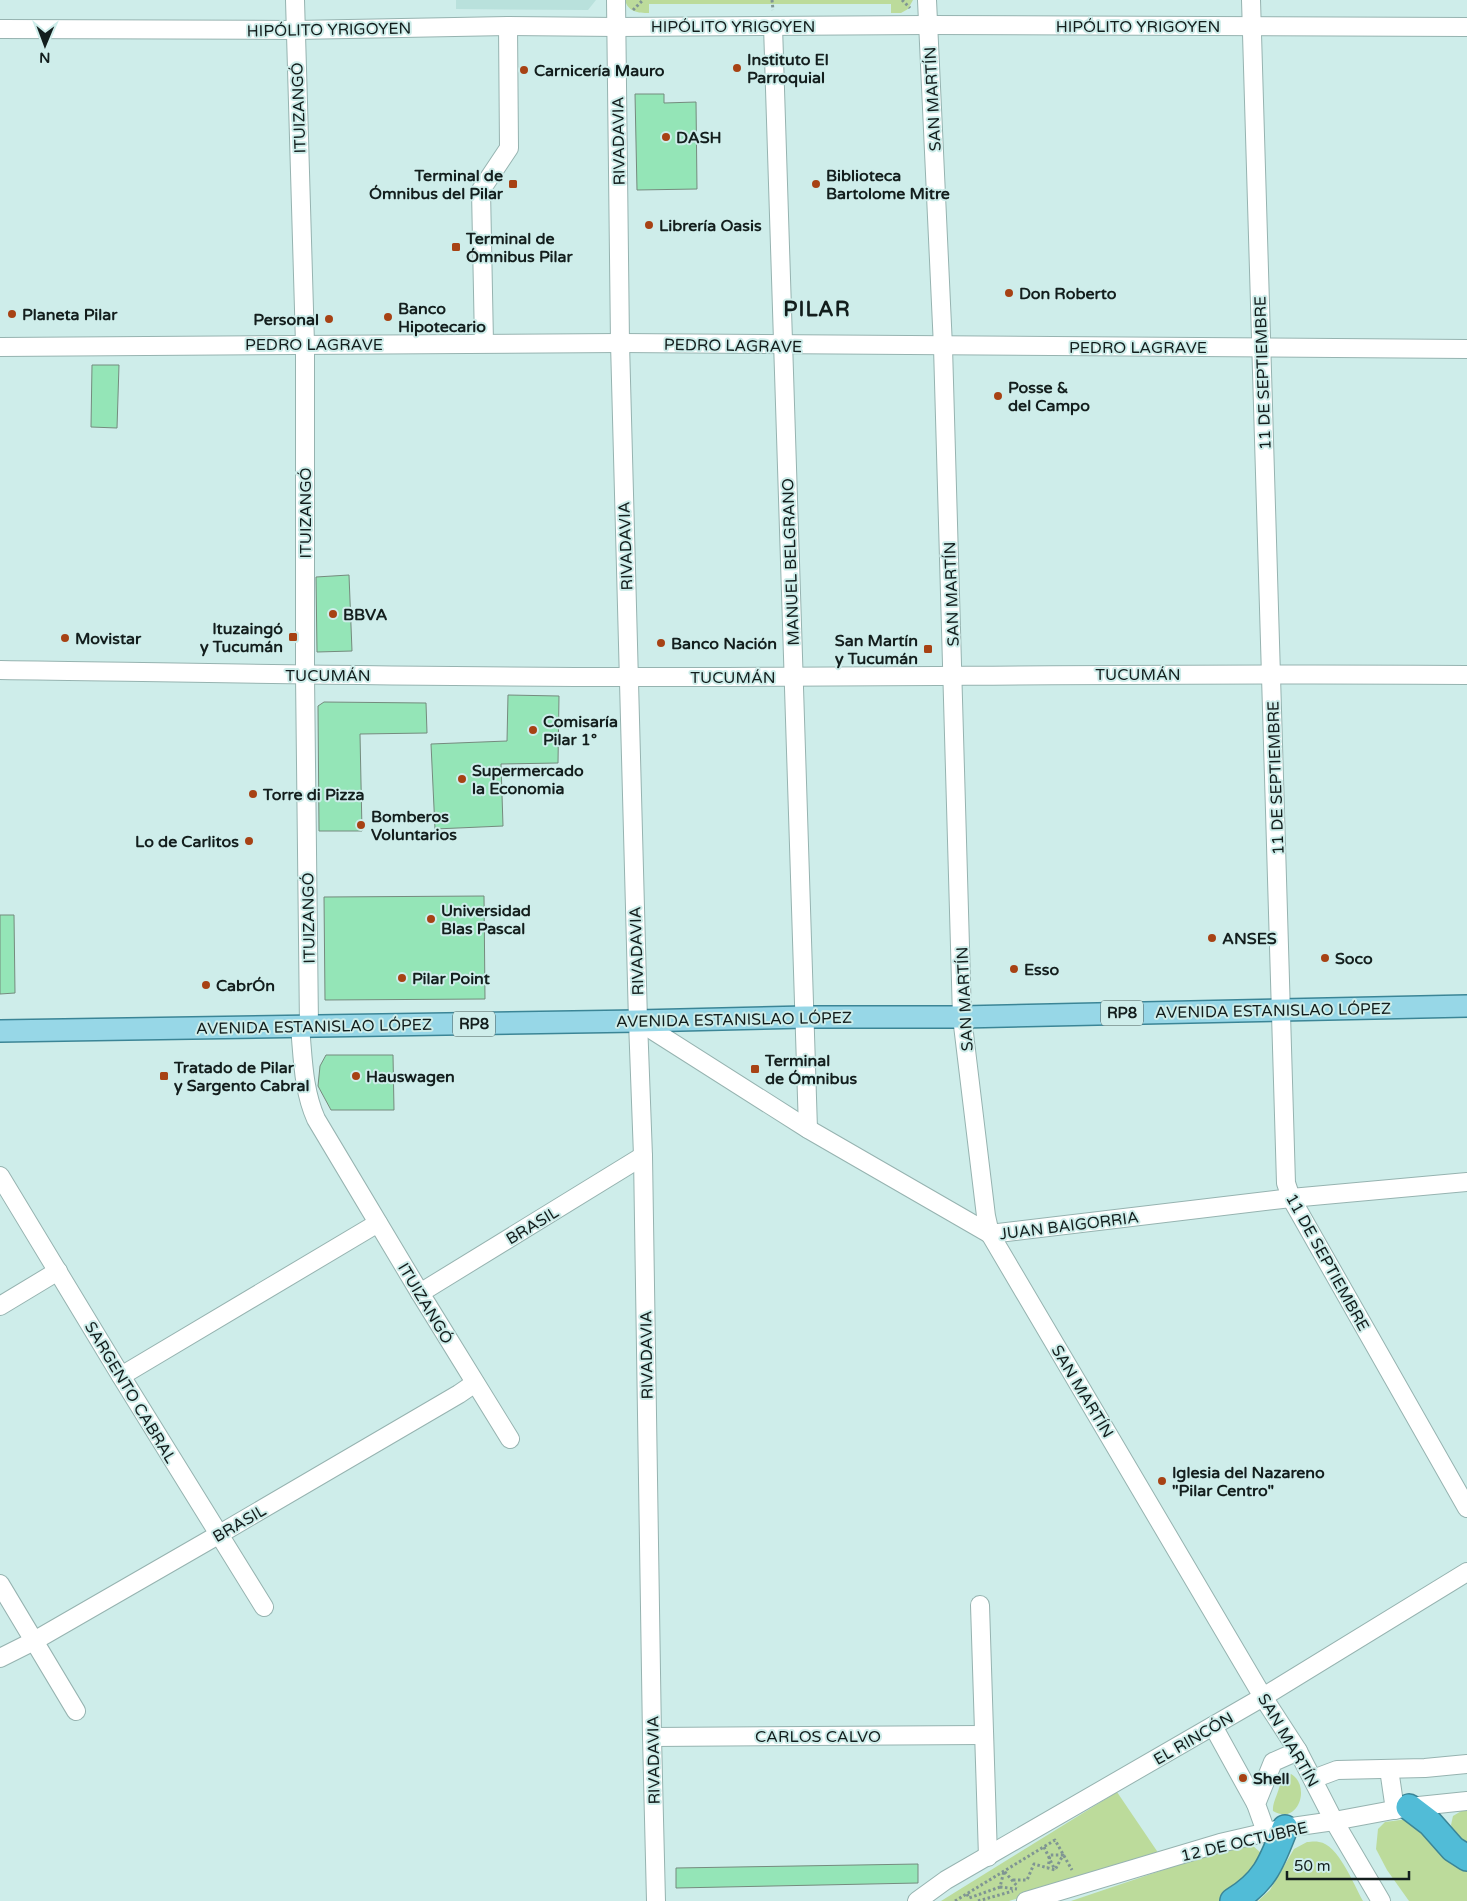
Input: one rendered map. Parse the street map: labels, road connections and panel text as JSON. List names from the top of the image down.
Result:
{
  "streets": {
    "main road": ["AVENIDA ESTANISLAO LÓPEZ", "RP8"],
    "street": [
      "HIPÓLITO YRIGOYEN",
      "SAN MARTÍN",
      "ITUIZANGÓ",
      "RIVADAVIA",
      "PEDRO LAGRAVE",
      "11 DE SEPTIEMBRE",
      "MANUEL BELGRANO",
      "TUCUMÁN",
      "BRASIL",
      "JUAN BAIGORRIA",
      "SARGENTO CABRAL",
      "CARLOS CALVO",
      "EL RINCÓN",
      "12 DE OCTUBRE"
    ]
  },
  "crossings": [
    ["HIPÓLITO YRIGOYEN", "SAN MARTÍN"],
    ["HIPÓLITO YRIGOYEN", "ITUIZANGÓ"],
    ["HIPÓLITO YRIGOYEN", "RIVADAVIA"],
    ["HIPÓLITO YRIGOYEN", "11 DE SEPTIEMBRE"],
    ["HIPÓLITO YRIGOYEN", "MANUEL BELGRANO"],
    ["SAN MARTÍN", "PEDRO LAGRAVE"],
    ["SAN MARTÍN", "TUCUMÁN"],
    ["SAN MARTÍN", "AVENIDA ESTANISLAO LÓPEZ"],
    ["SAN MARTÍN", "JUAN BAIGORRIA"],
    ["SAN MARTÍN", "EL RINCÓN"],
    ["SAN MARTÍN", "12 DE OCTUBRE"],
    ["ITUIZANGÓ", "PEDRO LAGRAVE"],
    ["ITUIZANGÓ", "TUCUMÁN"],
    ["ITUIZANGÓ", "AVENIDA ESTANISLAO LÓPEZ"],
    ["ITUIZANGÓ", "BRASIL"],
    ["RIVADAVIA", "PEDRO LAGRAVE"],
    ["RIVADAVIA", "TUCUMÁN"],
    ["RIVADAVIA", "AVENIDA ESTANISLAO LÓPEZ"],
    ["RIVADAVIA", "BRASIL"],
    ["RIVADAVIA", "JUAN BAIGORRIA"],
    ["RIVADAVIA", "CARLOS CALVO"],
    ["PEDRO LAGRAVE", "11 DE SEPTIEMBRE"],
    ["PEDRO LAGRAVE", "MANUEL BELGRANO"],
    ["11 DE SEPTIEMBRE", "TUCUMÁN"],
    ["11 DE SEPTIEMBRE", "AVENIDA ESTANISLAO LÓPEZ"],
    ["11 DE SEPTIEMBRE", "JUAN BAIGORRIA"],
    ["MANUEL BELGRANO", "TUCUMÁN"],
    ["MANUEL BELGRANO", "AVENIDA ESTANISLAO LÓPEZ"],
    ["MANUEL BELGRANO", "JUAN BAIGORRIA"],
    ["AVENIDA ESTANISLAO LÓPEZ", "JUAN BAIGORRIA"],
    ["BRASIL", "SARGENTO CABRAL"]
  ],
  "districts": ["PILAR"],
  "places": {
    "other": [
      "Instituto El Parroquial",
      "Carnicería Mauro",
      "DASH",
      "Biblioteca Bartolome Mitre",
      "Librería Oasis",
      "Don Roberto",
      "Planeta Pilar",
      "Banco Hipotecario",
      "Personal",
      "Posse & del Campo",
      "BBVA",
      "Movistar",
      "Banco Nación",
      "Comisaría Pilar 1°",
      "Supermercado la Economia",
      "Torre di Pizza",
      "Bomberos Voluntarios",
      "Lo de Carlitos",
      "Universidad Blas Pascal",
      "ANSES",
      "Soco",
      "Esso",
      "Pilar Point",
      "CabrÓn",
      "Hauswagen",
      "Iglesia del Nazareno \"Pilar Centro\"",
      "Shell"
    ],
    "transit": [
      "Terminal de Ómnibus del Pilar",
      "Terminal de Ómnibus Pilar",
      "Ituzaingó y Tucumán",
      "San Martín y Tucumán",
      "Terminal de Ómnibus",
      "Tratado de Pilar y Sargento Cabral"
    ]
  },
  "scale_bar": "50 m",
  "north": "bottom"
}
